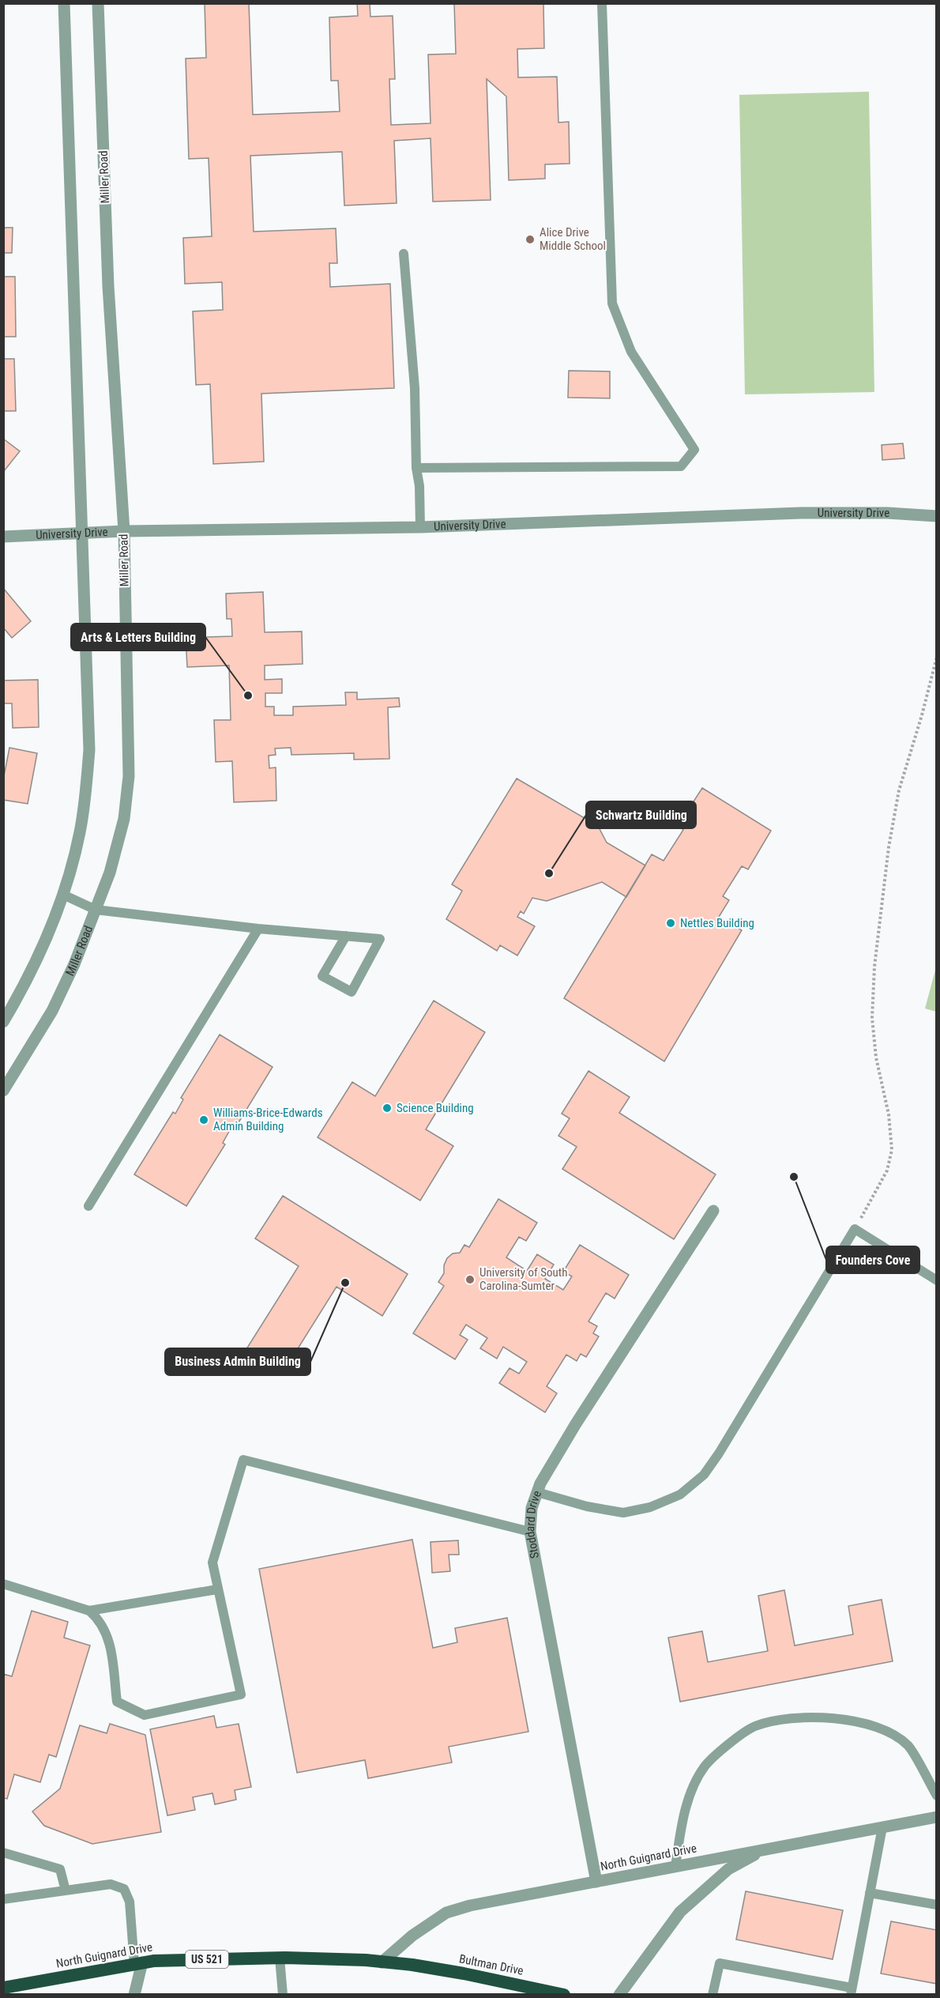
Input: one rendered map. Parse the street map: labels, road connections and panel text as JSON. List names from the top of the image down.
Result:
{
  "streets": {
    "highway": ["North Guignard Drive", "US 521", "Bultman Drive"],
    "street": ["Miller Road", "University Drive", "Stoddard Drive"]
  },
  "crossings": [
    ["Miller Road", "University Drive"],
    ["Stoddard Drive", "North Guignard Drive"],
    ["North Guignard Drive", "Bultman Drive"]
  ],
  "places": [
    "Alice Drive Middle School",
    "Arts & Letters Building",
    "Schwartz Building",
    "Nettles Building",
    "Science Building",
    "Williams-Brice-Edwards Admin Building",
    "Founders Cove",
    "University of South Carolina-Sumter",
    "Business Admin Building"
  ]
}
